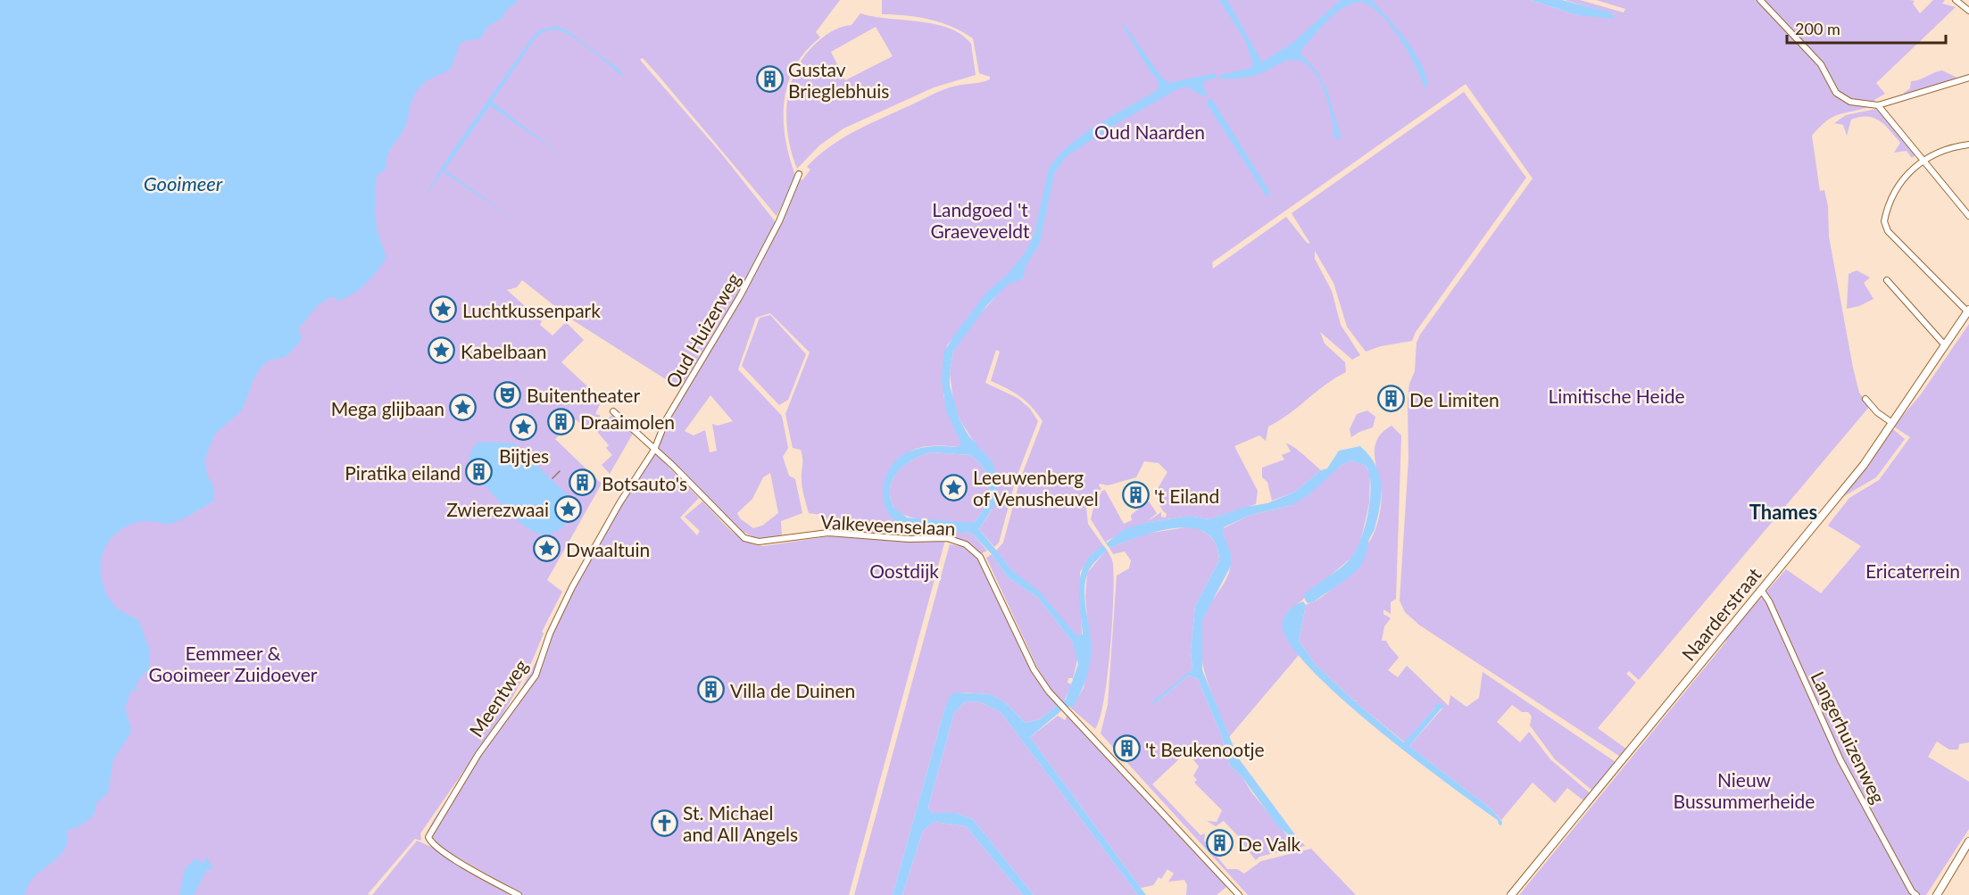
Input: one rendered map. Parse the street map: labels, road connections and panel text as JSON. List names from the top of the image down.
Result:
{
  "streets": {
    "street": [
      "Oud Huizerweg",
      "Valkeveenselaan",
      "Naarderstraat",
      "Meentweg",
      "Langerhuizenweg"
    ]
  },
  "crossings": [
    ["Oud Huizerweg", "Valkeveenselaan"],
    ["Oud Huizerweg", "Meentweg"],
    ["Valkeveenselaan", "Meentweg"],
    ["Naarderstraat", "Langerhuizenweg"]
  ],
  "districts": ["Thames"],
  "water": ["Gooimeer"],
  "parks": [
    "Oud Naarden",
    "Landgoed 't Graeveveldt",
    "Limitische Heide",
    "Oostdijk",
    "Ericaterrein",
    "Eemmeer & Gooimeer Zuidoever",
    "Nieuw Bussummerheide"
  ],
  "places": {
    "building": [
      "Gustav Brieglebhuis",
      "De Limiten",
      "Draaimolen",
      "Piratika eiland",
      "Botsauto's",
      "'t Eiland",
      "Villa de Duinen",
      "'t Beukenootje",
      "De Valk"
    ],
    "place": [
      "Luchtkussenpark",
      "Kabelbaan",
      "Mega glijbaan",
      "Bijtjes",
      "Leeuwenberg of Venusheuvel",
      "Zwierezwaai",
      "Dwaaltuin"
    ],
    "theatre": ["Buitentheater"],
    "church": ["St. Michael and All Angels"]
  },
  "scale_bar": "200 m"
}
